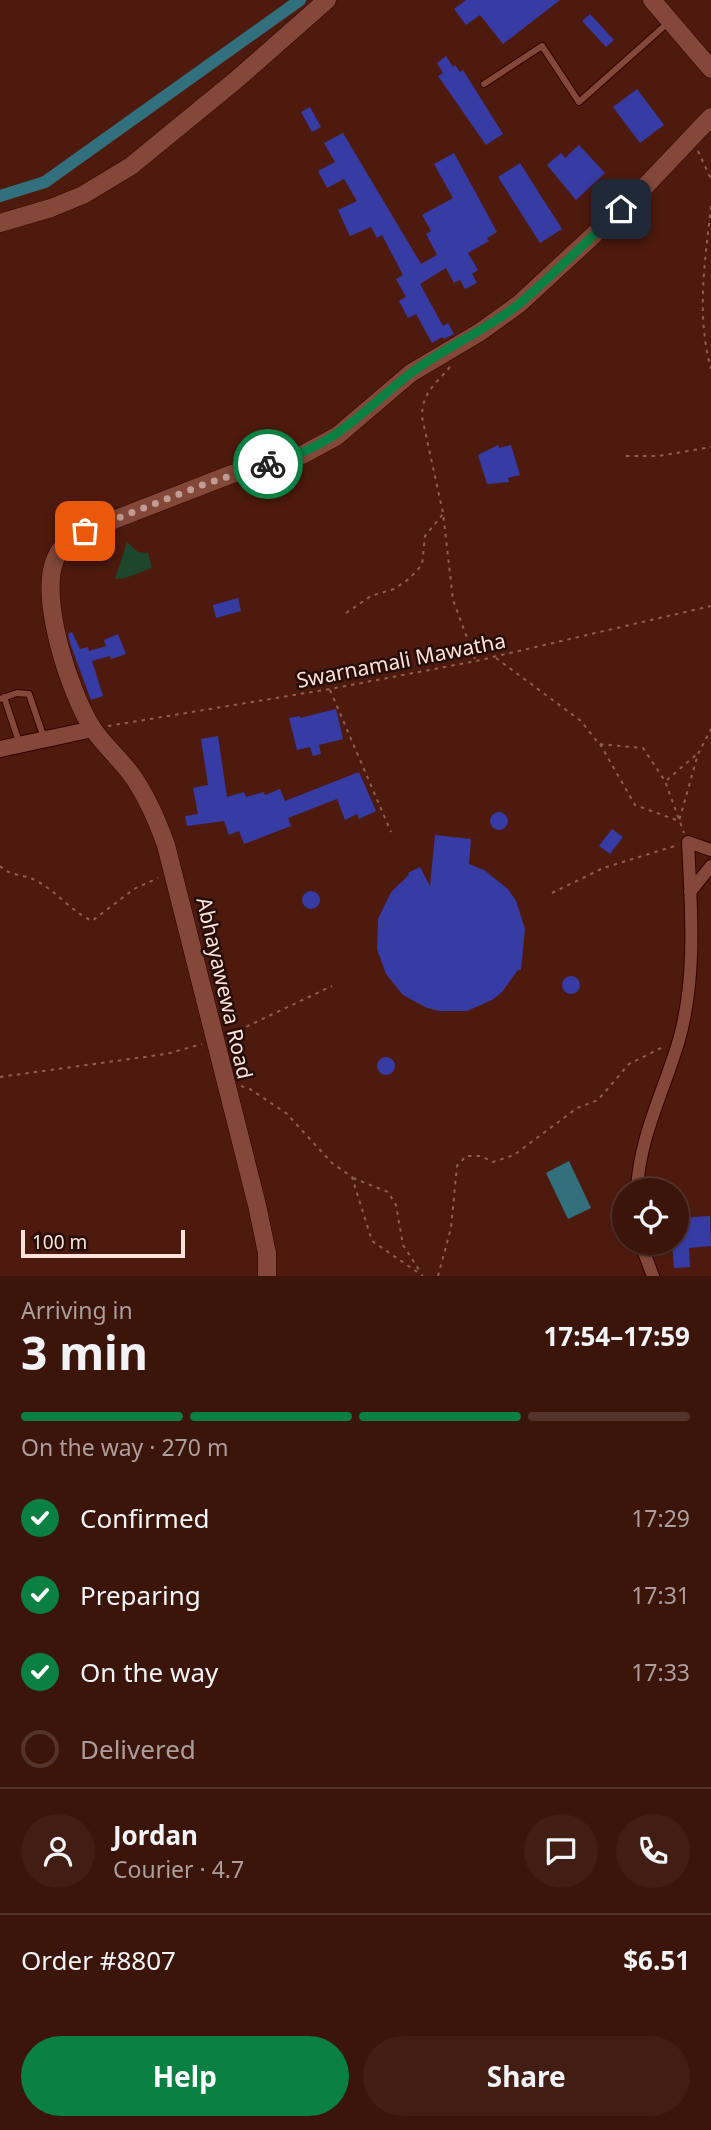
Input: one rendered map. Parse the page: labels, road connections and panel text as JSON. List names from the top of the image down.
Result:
{
  "streets": {
    "main road": ["Abhayawewa Road"],
    "path": ["Swarnamali Mawatha"]
  },
  "crossings": [
    ["Swarnamali Mawatha", "Abhayawewa Road"]
  ],
  "scale_bar": "100 m",
  "page": {
    "scale": "100 m",
    "heading": ["3 min", "Arriving in", "17:54–17:59"],
    "panel": [
      "Jordan",
      "Courier · 4.7",
      "Order #8807",
      "$6.51"
    ],
    "bar": "On the way · 270 m",
    "list": [
      ["Confirmed", "17:29"],
      ["Preparing", "17:31"],
      ["On the way", "17:33"],
      "Delivered"
    ],
    "buttons": ["Help", "Share"]
  }
}
